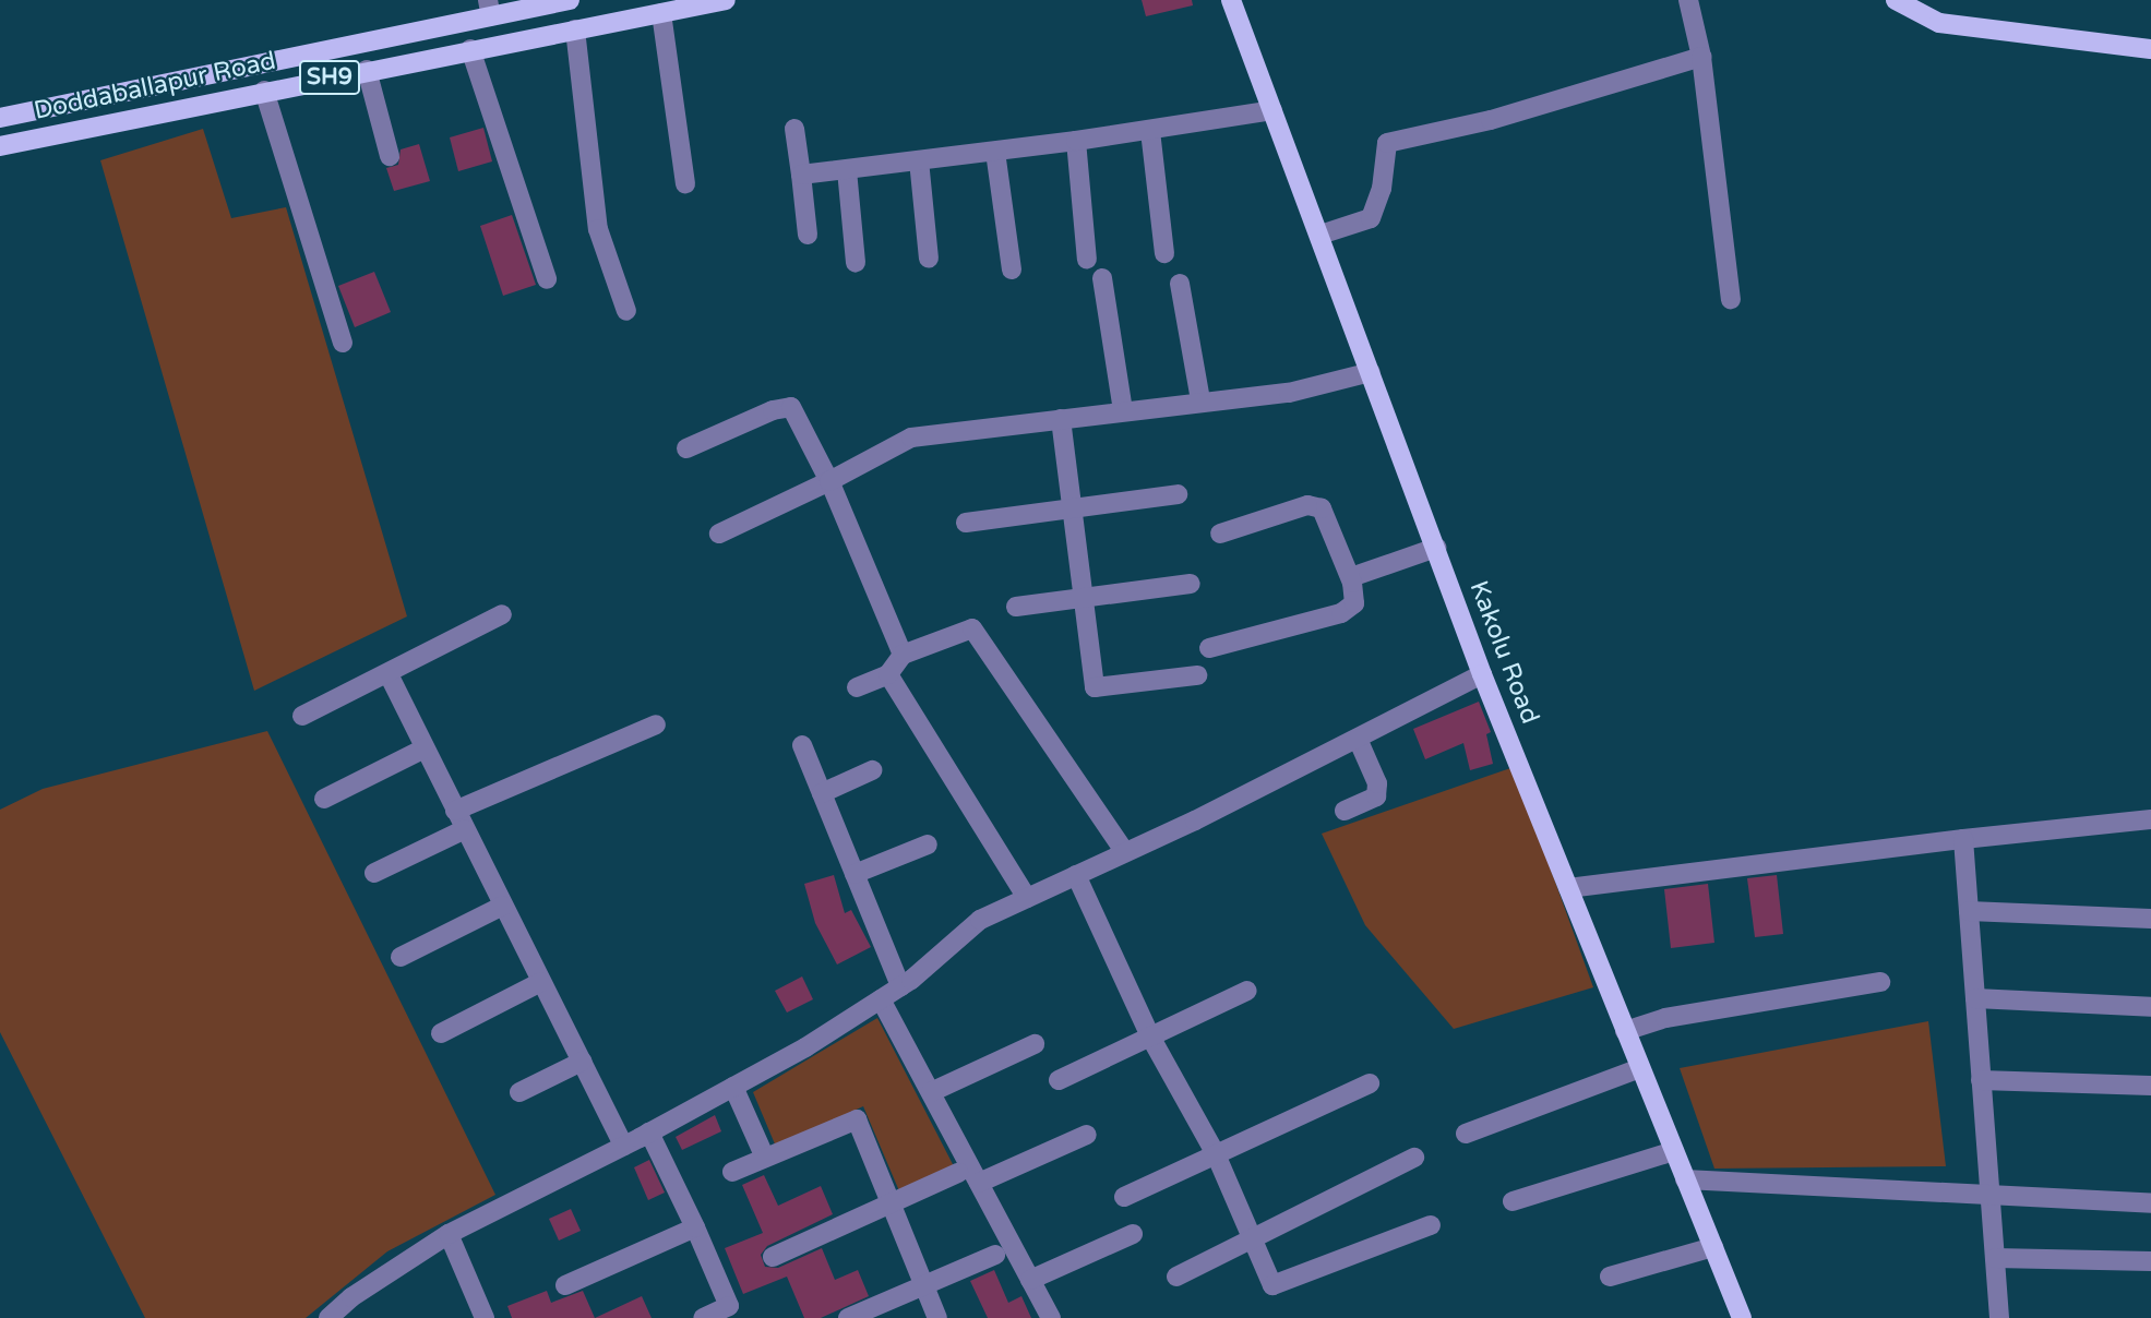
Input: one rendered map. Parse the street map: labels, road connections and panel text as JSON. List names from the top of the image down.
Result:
{
  "streets": {
    "main road": ["SH9", "Doddaballapur Road", "Kakolu Road"]
  }
}
